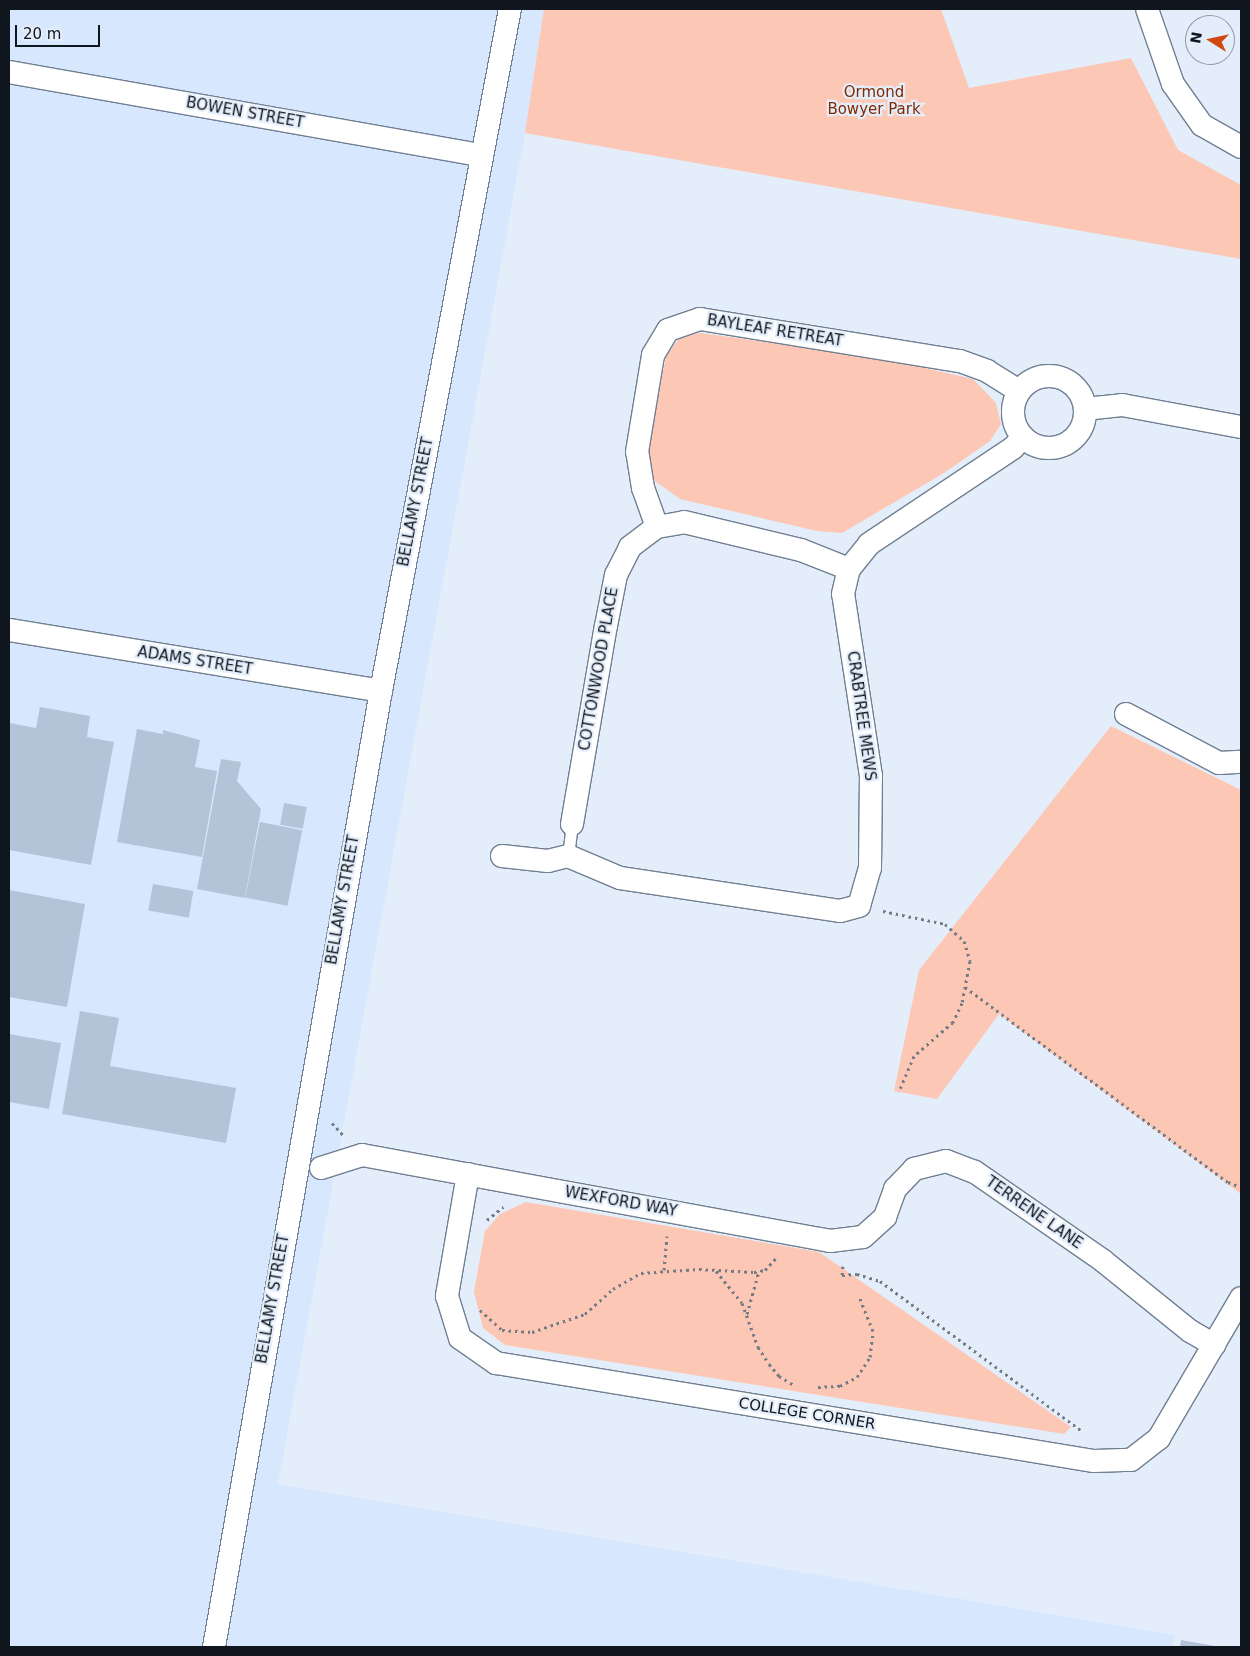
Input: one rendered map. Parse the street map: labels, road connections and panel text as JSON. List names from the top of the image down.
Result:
{
  "streets": {
    "street": [
      "BOWEN STREET",
      "BAYLEAF RETREAT",
      "BELLAMY STREET",
      "ADAMS STREET",
      "COTTONWOOD PLACE",
      "CRABTREE MEWS",
      "WEXFORD WAY",
      "TERRENE LANE",
      "COLLEGE CORNER"
    ]
  },
  "crossings": [
    ["BOWEN STREET", "BELLAMY STREET"],
    ["BAYLEAF RETREAT", "COTTONWOOD PLACE"],
    ["BELLAMY STREET", "ADAMS STREET"],
    ["COTTONWOOD PLACE", "CRABTREE MEWS"],
    ["WEXFORD WAY", "TERRENE LANE"],
    ["WEXFORD WAY", "COLLEGE CORNER"],
    ["TERRENE LANE", "COLLEGE CORNER"]
  ],
  "parks": ["Ormond Bowyer Park"],
  "scale_bar": "20 m",
  "north": "left"
}
